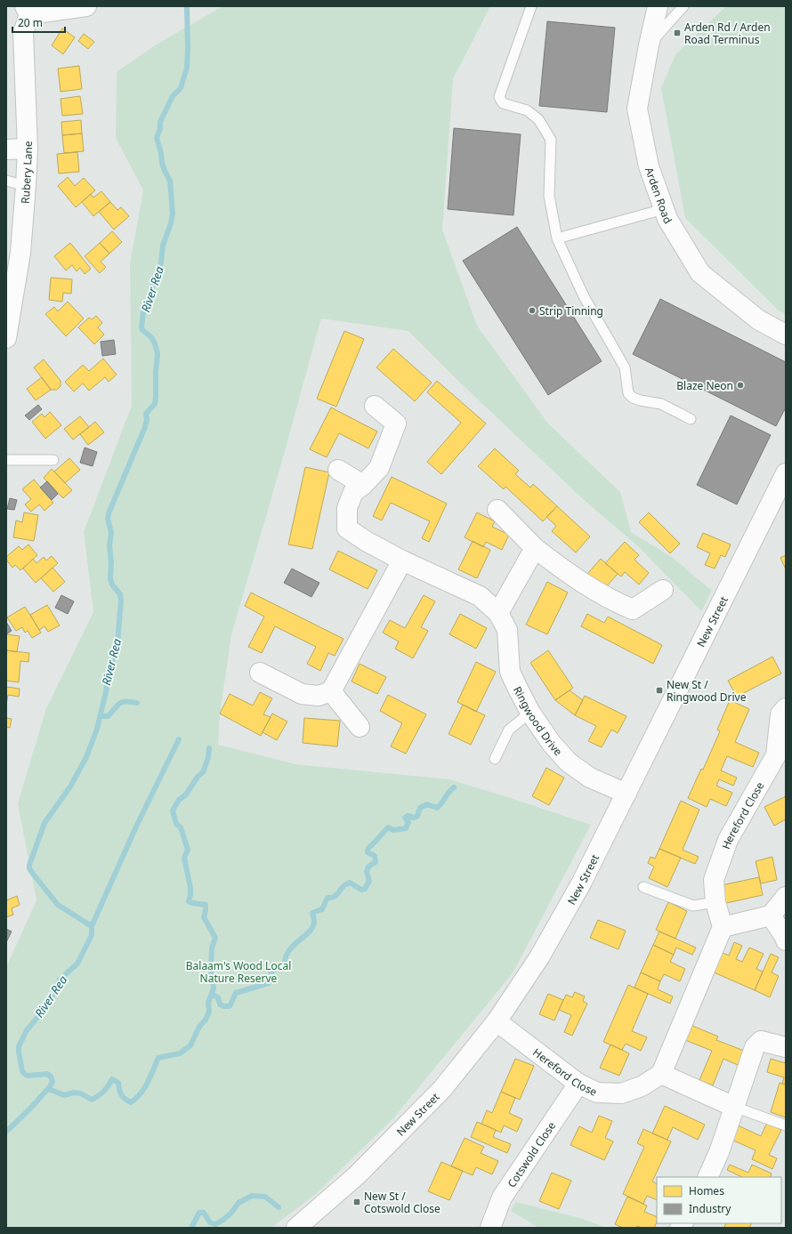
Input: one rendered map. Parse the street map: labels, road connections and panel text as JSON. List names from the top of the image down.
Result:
{
  "streets": {
    "street": [
      "Rubery Lane",
      "Arden Road",
      "New Street",
      "Ringwood Drive",
      "Hereford Close",
      "Cotswold Close"
    ]
  },
  "crossings": [
    ["New Street", "Ringwood Drive"],
    ["New Street", "Hereford Close"],
    ["Hereford Close", "Cotswold Close"]
  ],
  "water": ["River Rea"],
  "parks": ["Balaam's Wood Local Nature Reserve"],
  "places": {
    "transit": ["Arden Rd / Arden Road Terminus", "New St / Ringwood Drive", "New St / Cotswold Close"],
    "other": ["Strip Tinning", "Blaze Neon"]
  },
  "legend": ["Homes", "Industry"],
  "scale_bar": "20 m"
}
